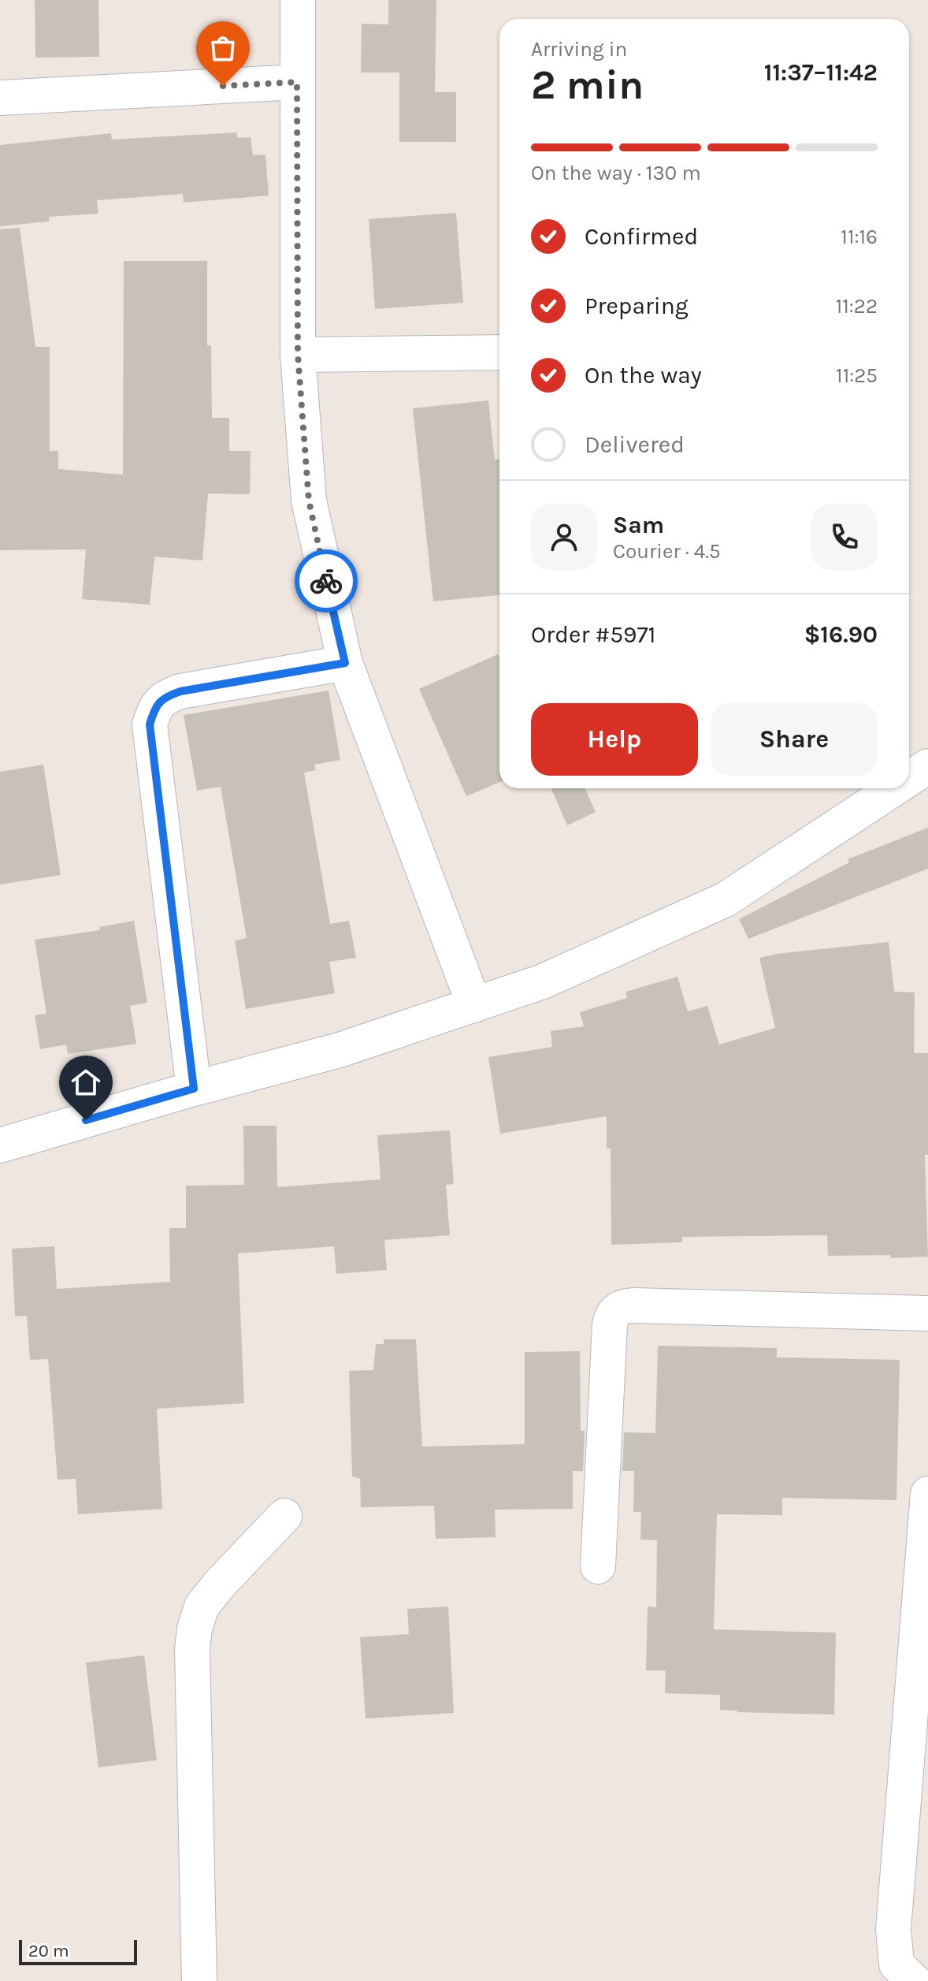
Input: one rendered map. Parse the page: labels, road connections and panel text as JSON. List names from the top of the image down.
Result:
{
  "scale_bar": "20 m",
  "page": {
    "heading": ["2 min", "Arriving in", "11:37–11:42"],
    "panel": [
      "Sam",
      "Courier · 4.5",
      "Order #5971",
      "$16.90"
    ],
    "bar": "On the way · 130 m",
    "list": [
      ["Confirmed", "11:16"],
      ["Preparing", "11:22"],
      ["On the way", "11:25"],
      "Delivered"
    ],
    "buttons": ["Help", "Share"],
    "scale": "20 m"
  }
}
